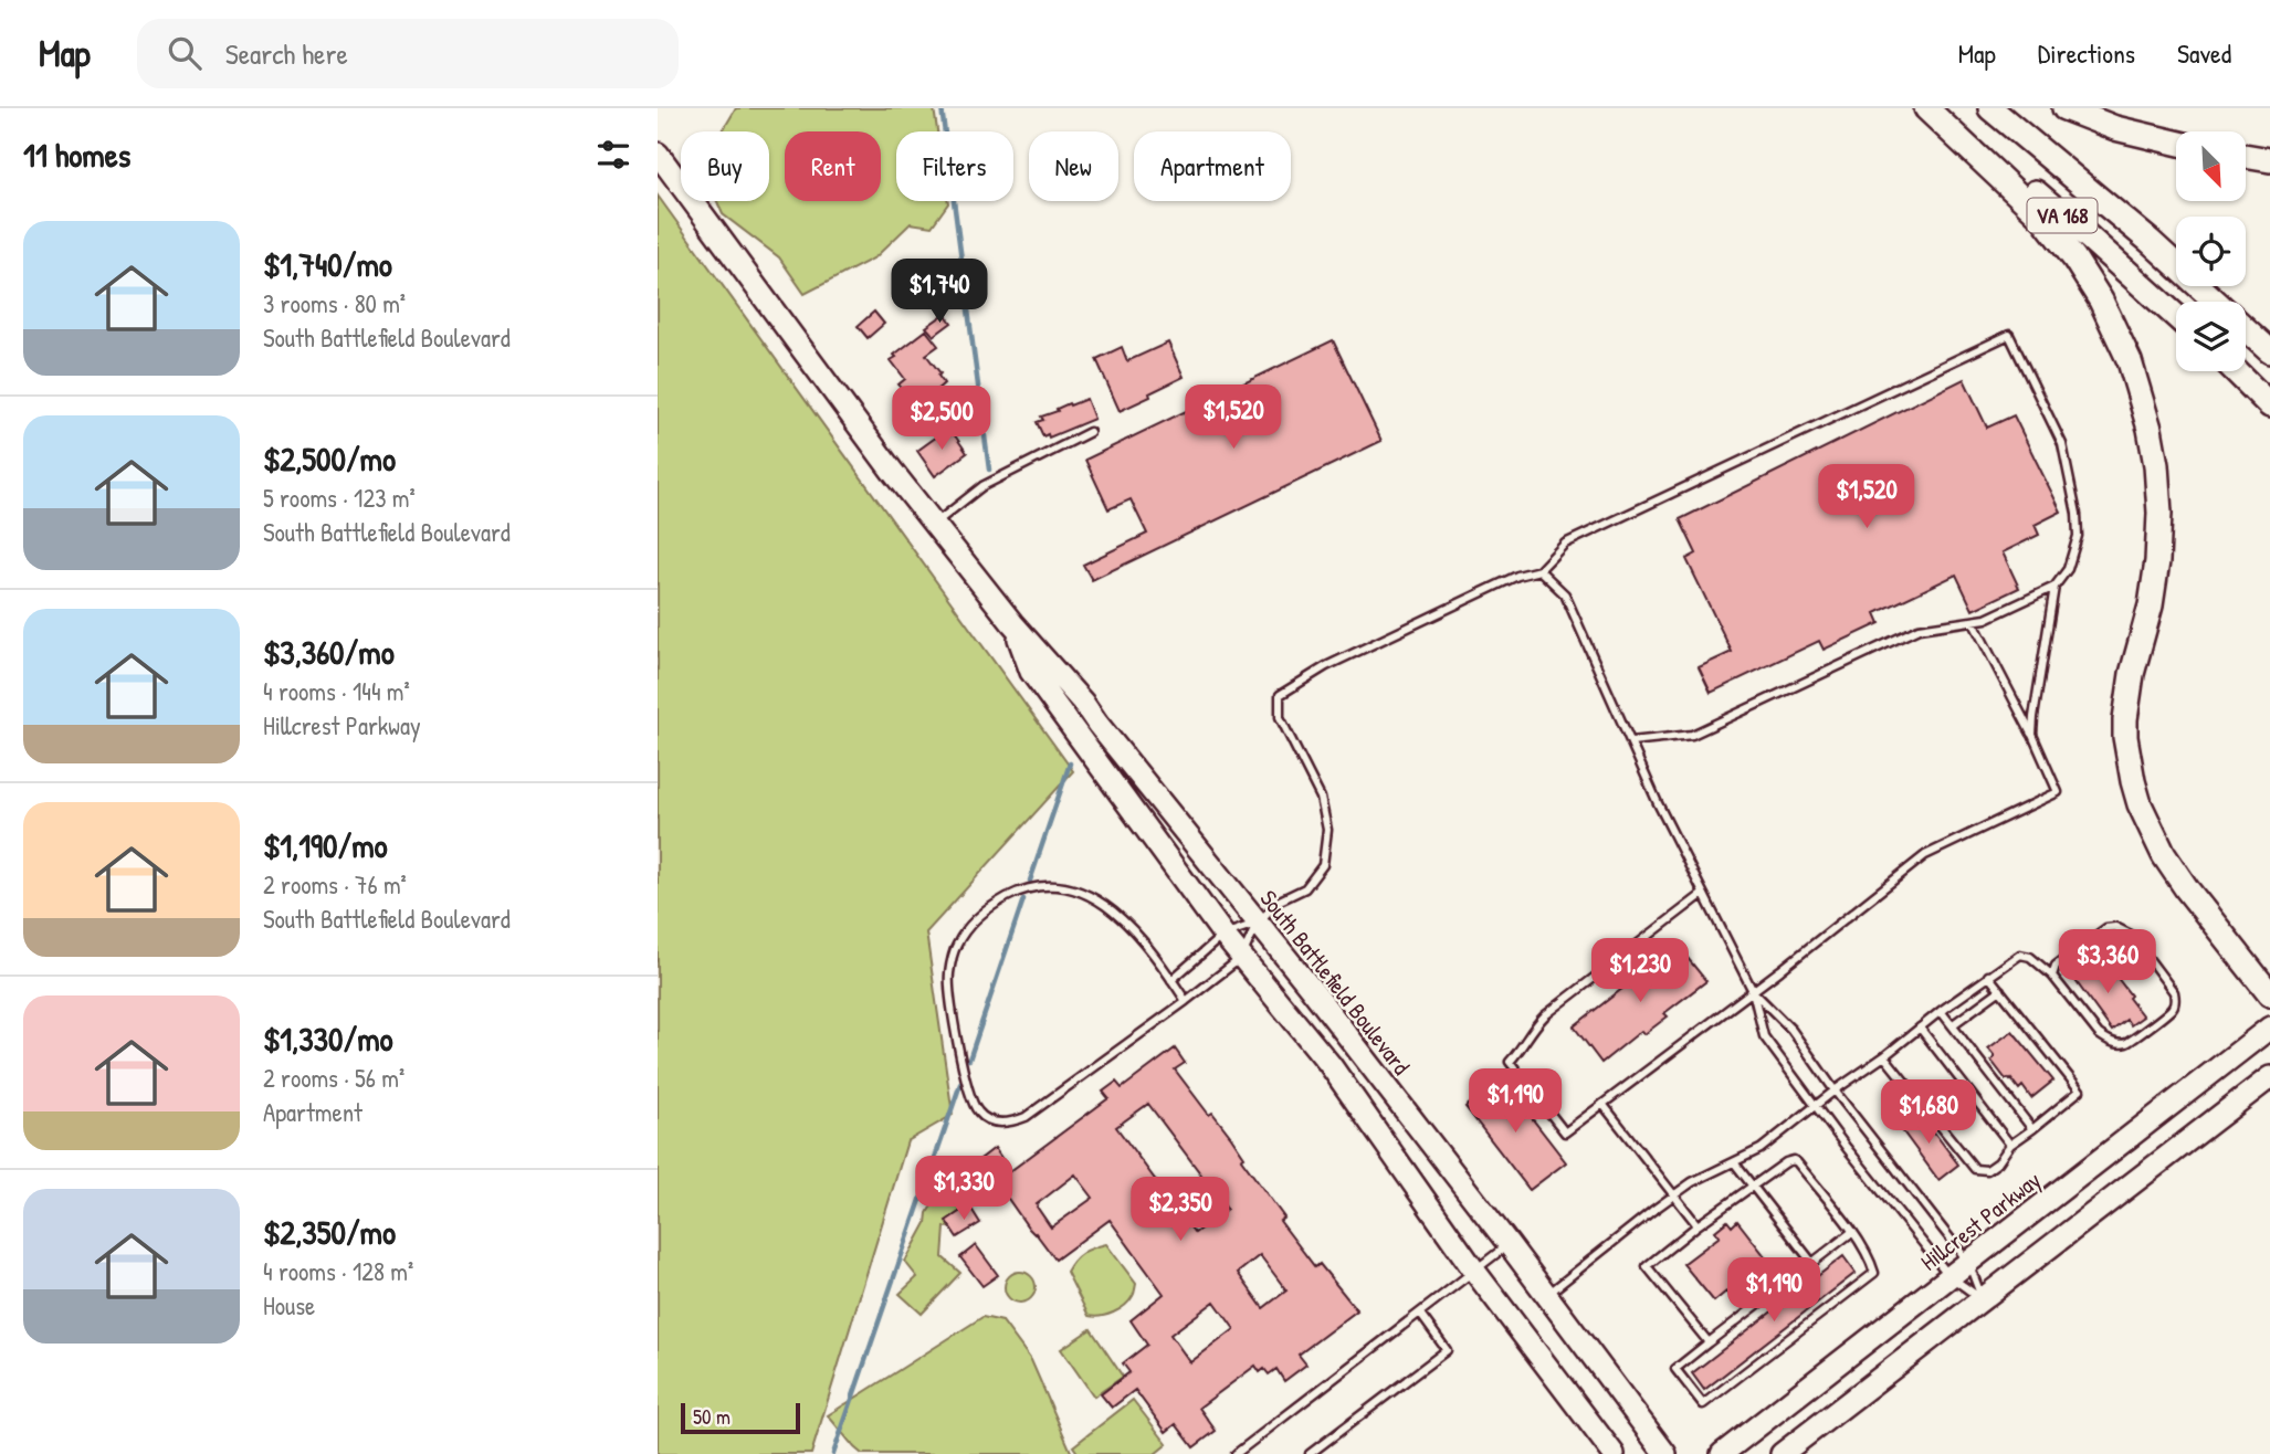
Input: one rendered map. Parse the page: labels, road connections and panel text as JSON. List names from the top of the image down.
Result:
{
  "streets": {
    "highway": ["VA 168", "South Battlefield Boulevard", "Hillcrest Parkway"]
  },
  "scale_bar": "50 m",
  "north": "bottom right",
  "page": {
    "header": "Map",
    "search": "Search here",
    "nav": ["Map", "Directions", "Saved"],
    "heading": "11 homes",
    "chip": [
      "Buy",
      "Rent",
      "Filters",
      "New",
      "Apartment"
    ],
    "list": [
      {
        "name": "$1,740/mo",
        "note": "3 rooms · 80 m² · South Battlefield Boulevard"
      },
      {
        "name": "$2,500/mo",
        "note": "5 rooms · 123 m² · South Battlefield Boulevard"
      },
      {
        "name": "$3,360/mo",
        "note": "4 rooms · 144 m² · Hillcrest Parkway"
      },
      {
        "name": "$1,190/mo",
        "note": "2 rooms · 76 m² · South Battlefield Boulevard"
      },
      {
        "name": "$1,330/mo",
        "note": "2 rooms · 56 m² · Apartment"
      },
      {
        "name": "$2,350/mo",
        "note": "4 rooms · 128 m² · House"
      }
    ],
    "price": [
      "$1,740",
      "$1,520",
      "$2,500",
      "$1,520",
      "$3,360",
      "$1,230",
      "$1,190",
      "$1,680",
      "$1,330",
      "$2,350",
      "$1,190"
    ],
    "scale": "50 m"
  }
}
